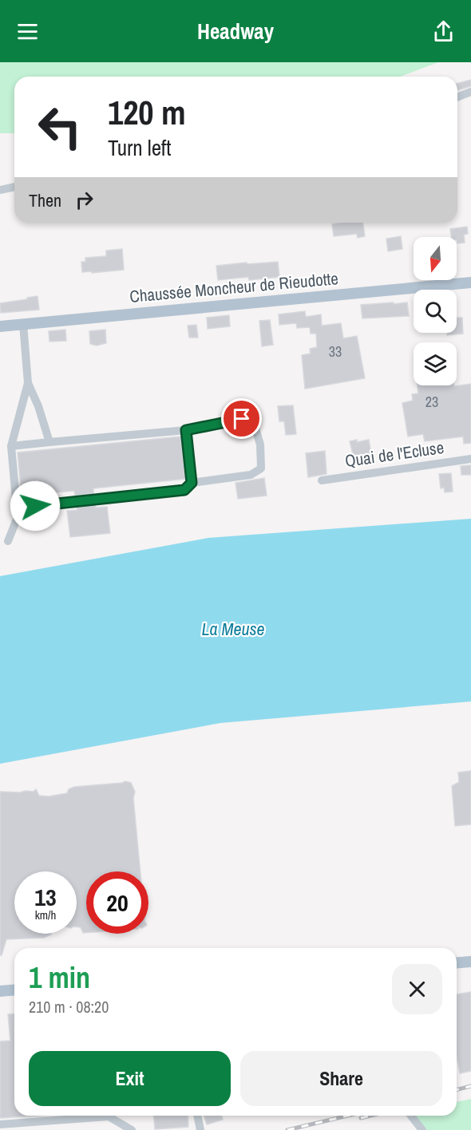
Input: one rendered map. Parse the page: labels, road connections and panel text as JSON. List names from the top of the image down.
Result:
{
  "streets": {
    "main road": ["Chaussée Moncheur de Rieudotte"],
    "street": ["Quai de l'Ecluse"]
  },
  "water": ["La Meuse"],
  "house_numbers": ["33", "23"],
  "north": "bottom",
  "page": {
    "header": "Headway",
    "turn": ["120 m", "Turn left"],
    "then": "Then",
    "speed": "13 km/h",
    "limit": "20",
    "heading": ["1 min", "210 m · 08:20"],
    "buttons": ["Exit", "Share"]
  }
}
